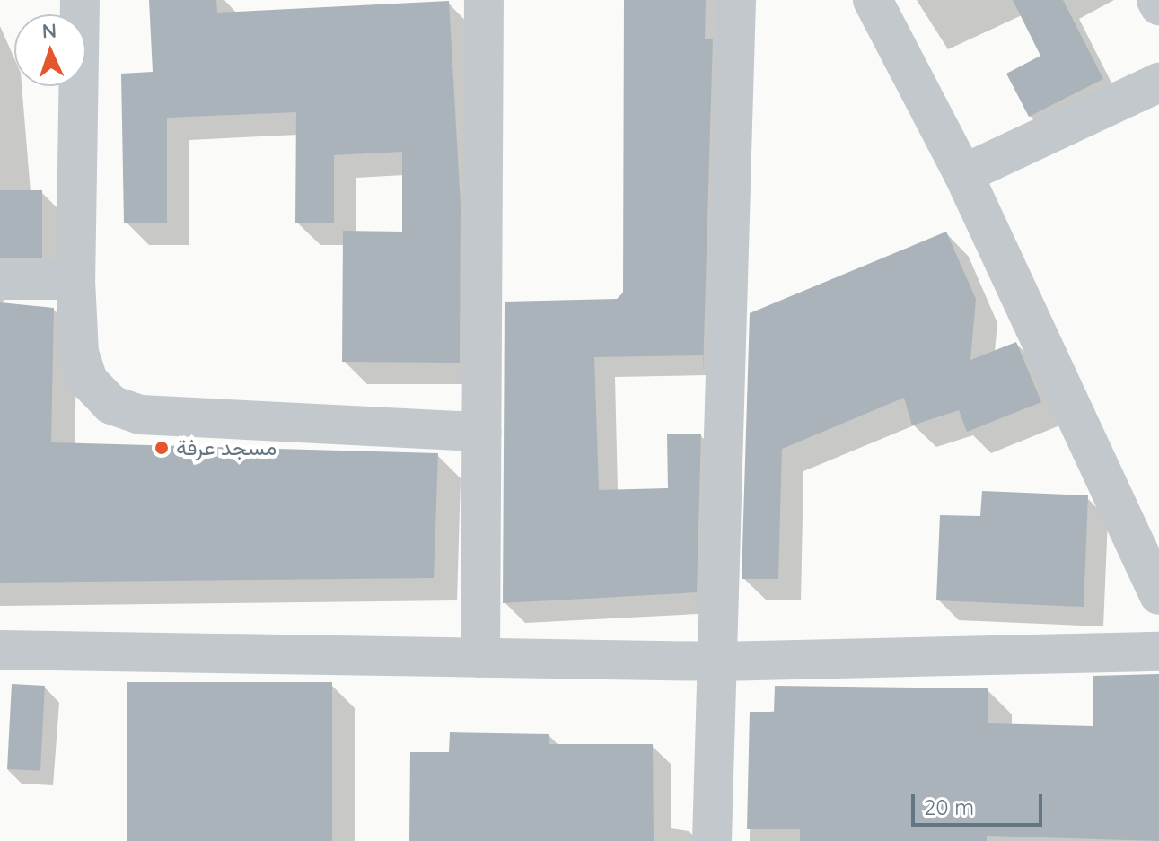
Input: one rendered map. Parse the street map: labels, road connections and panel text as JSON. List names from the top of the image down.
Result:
{
  "places": ["مسجد عرفة"],
  "scale_bar": "20 m",
  "north": "top"
}
